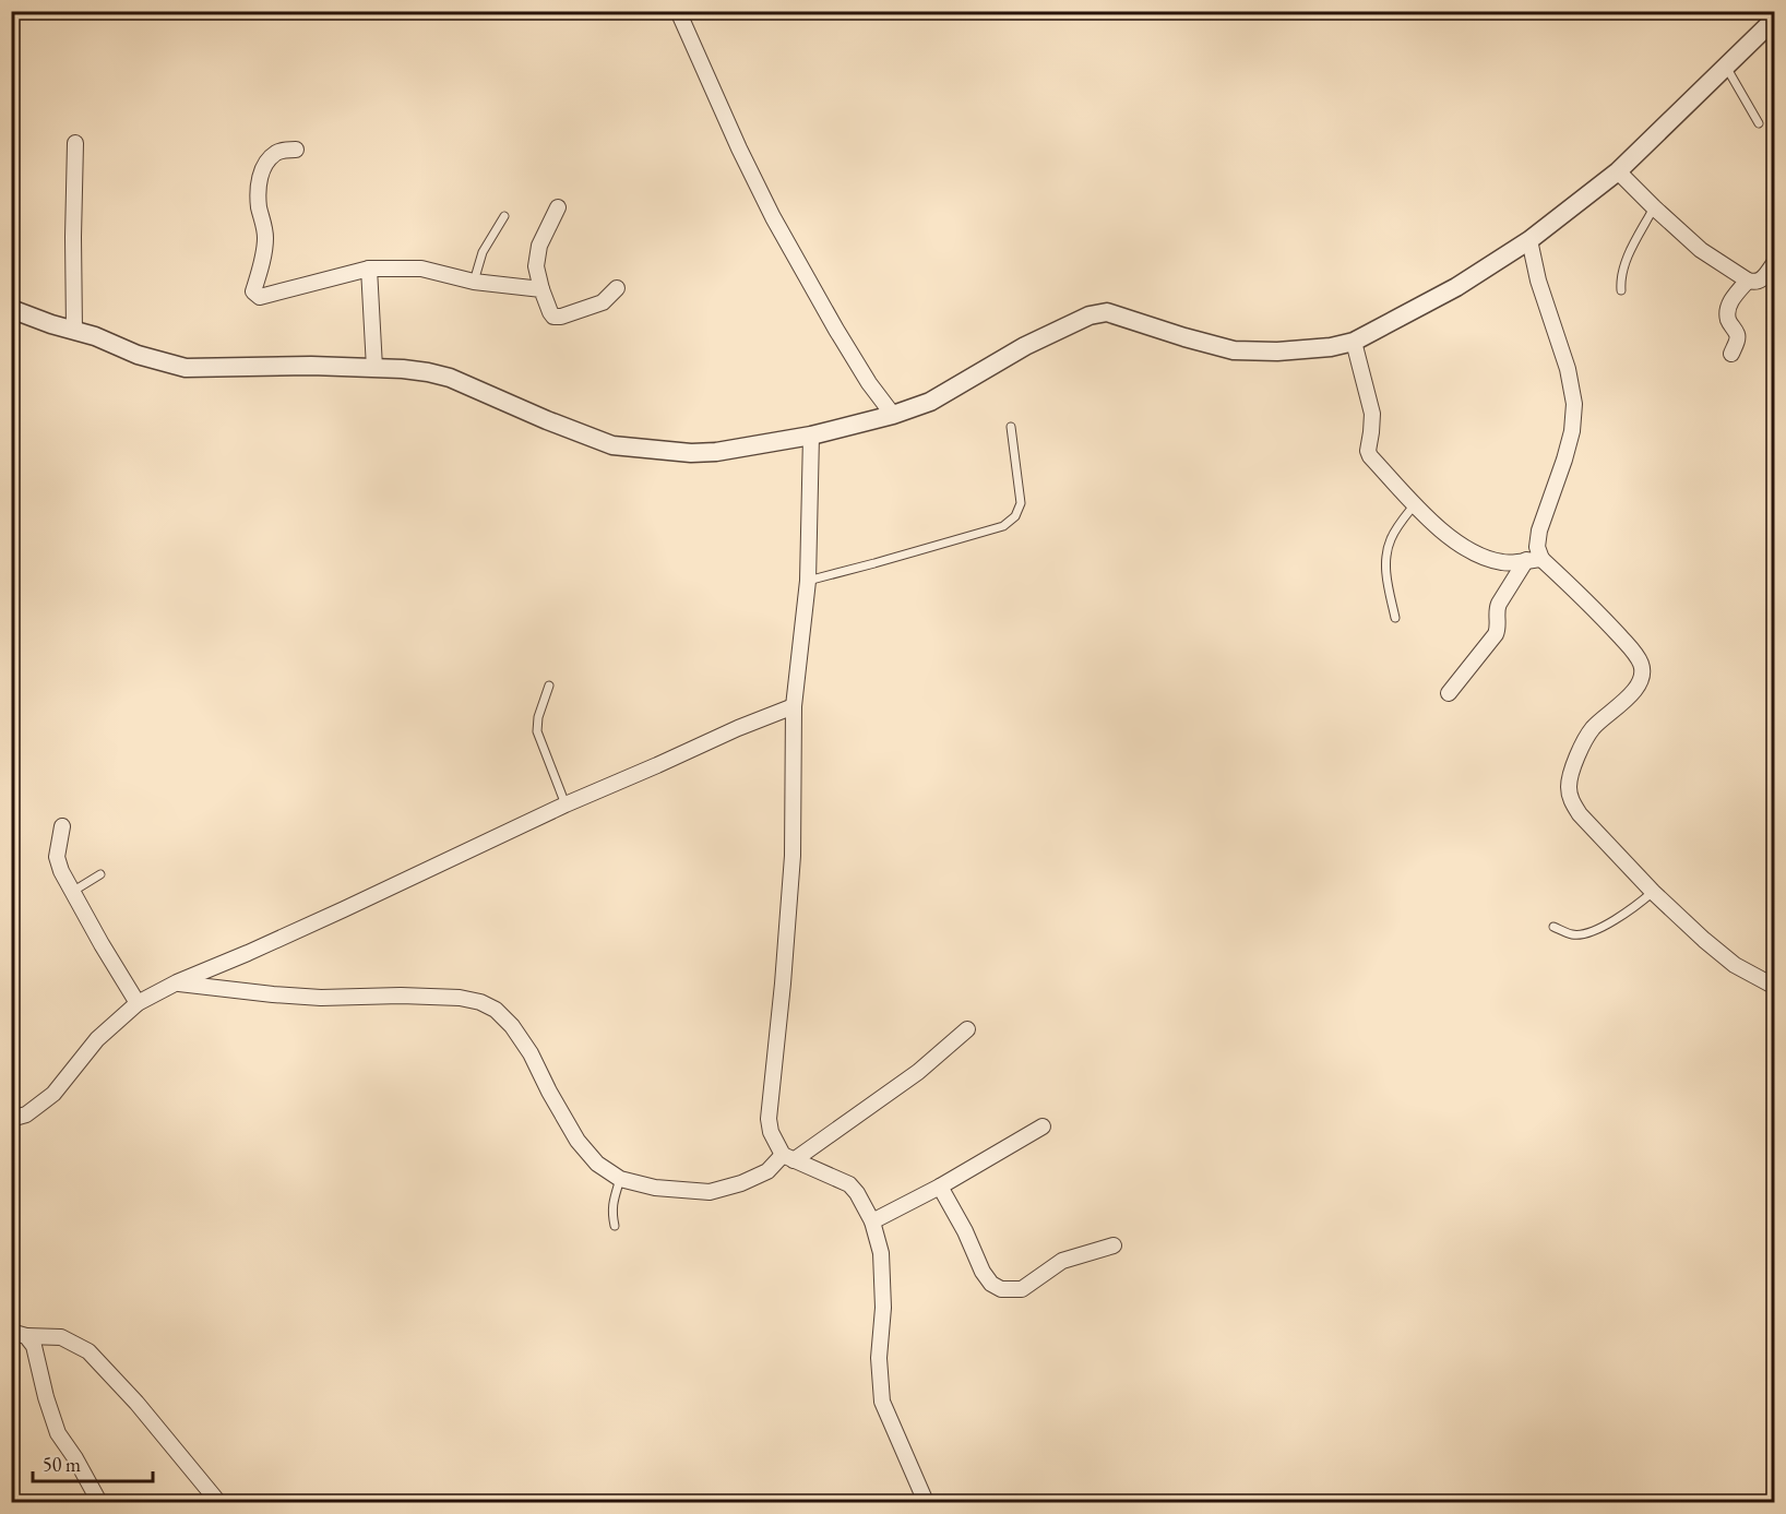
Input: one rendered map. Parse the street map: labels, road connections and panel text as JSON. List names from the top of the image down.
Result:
{
  "scale_bar": "50 m"
}
